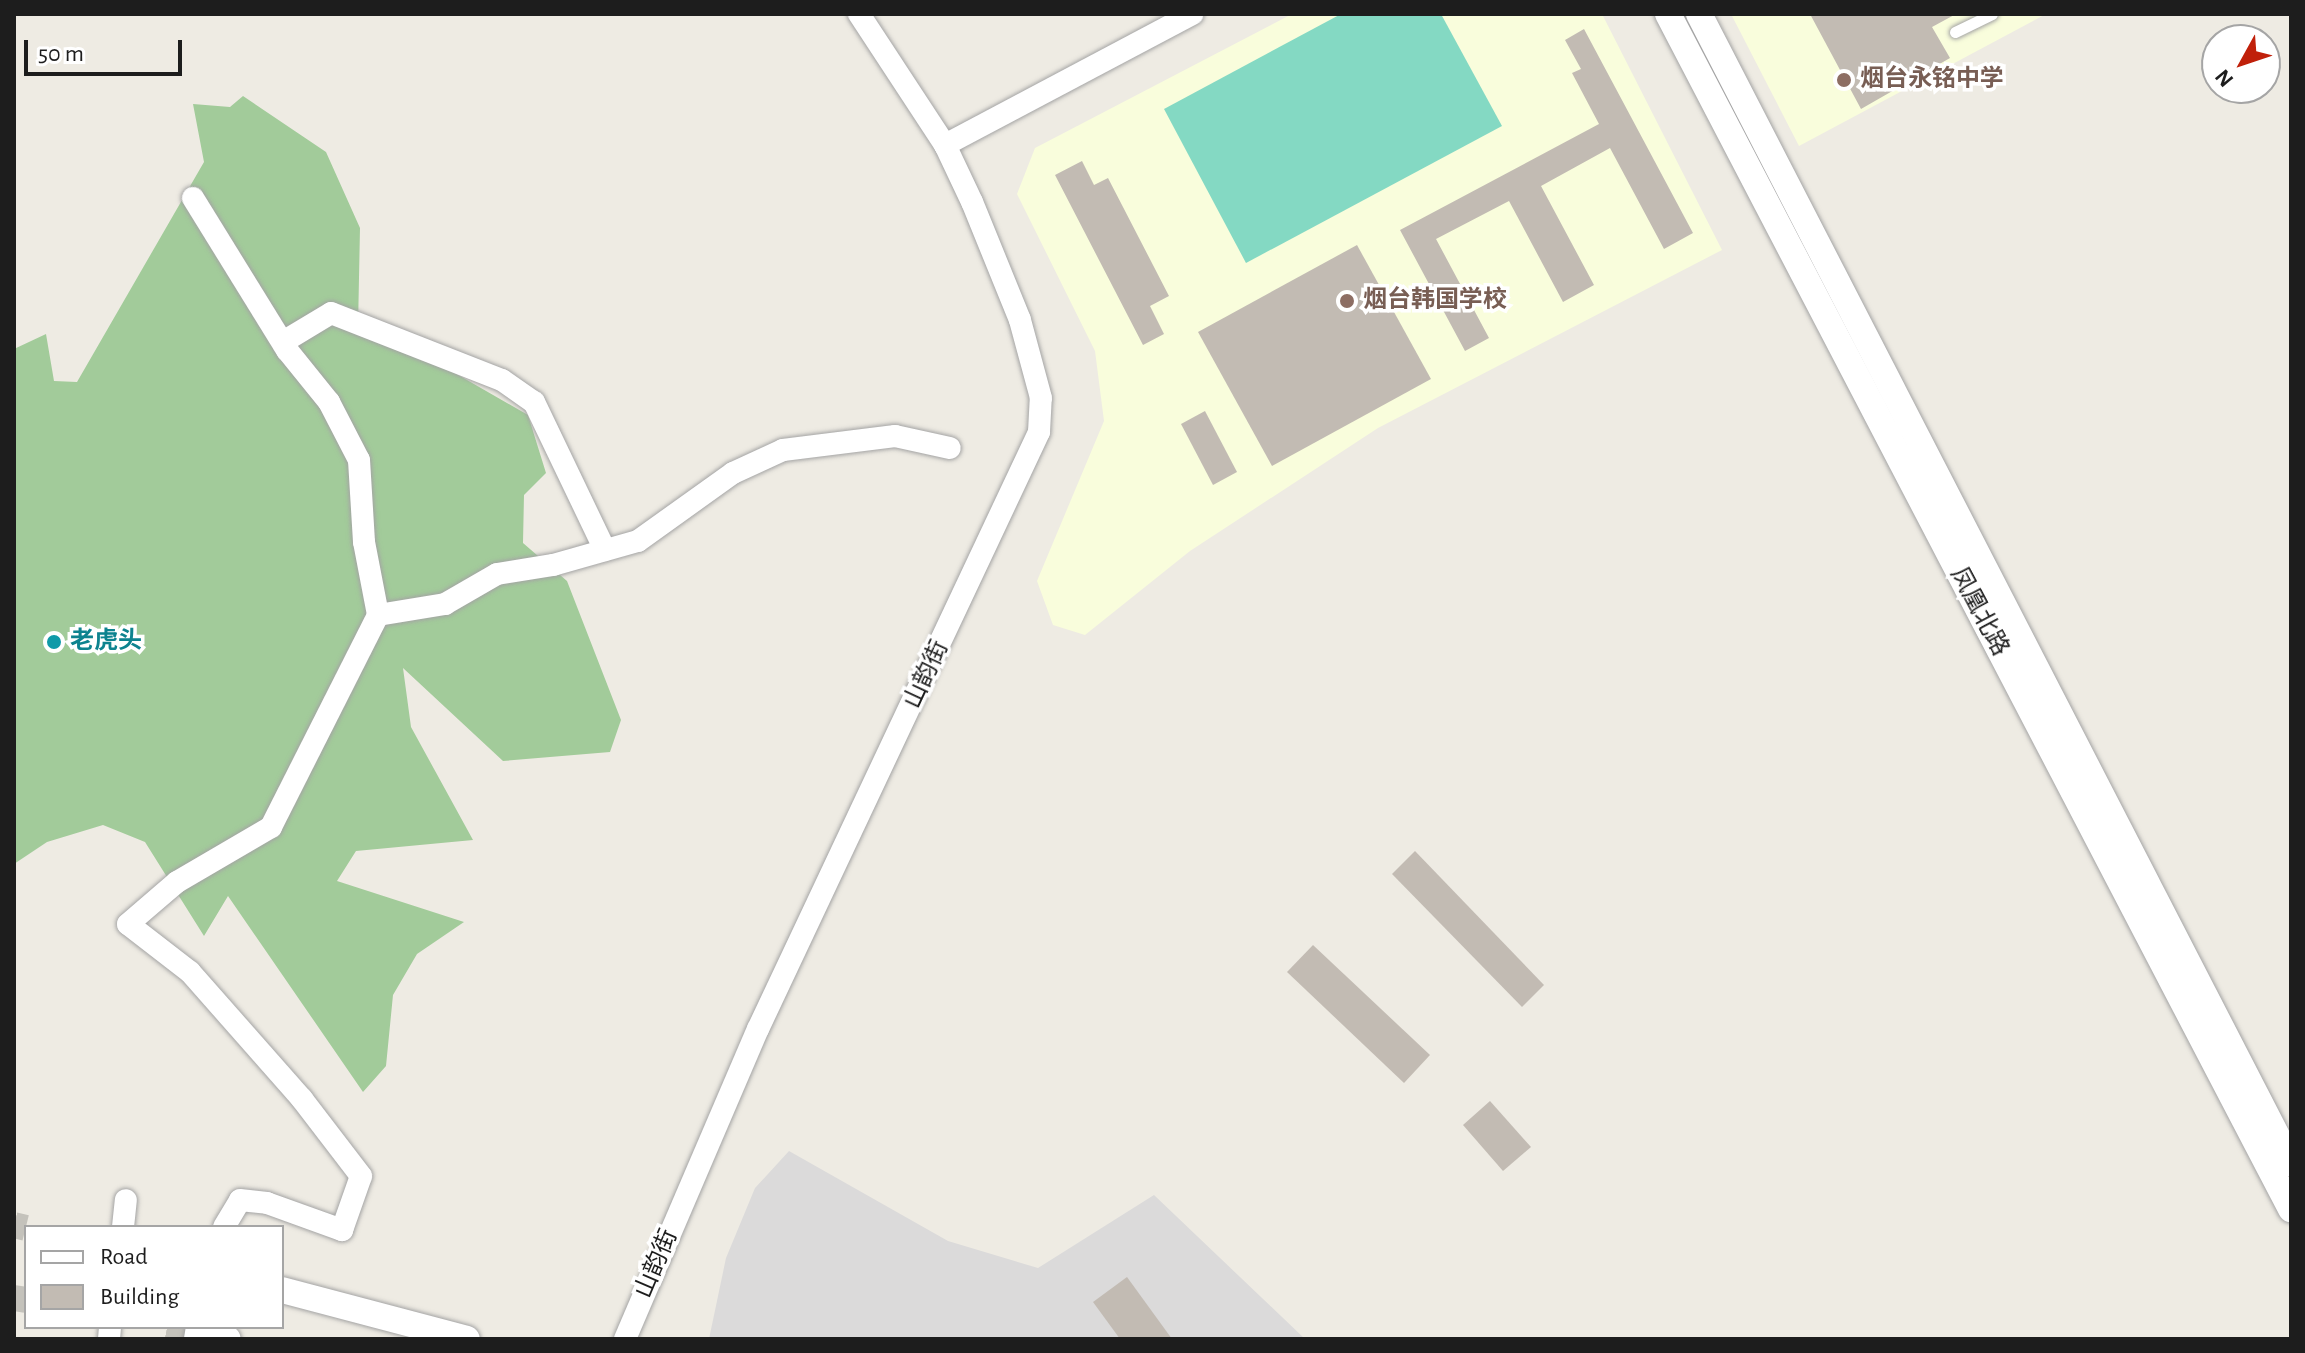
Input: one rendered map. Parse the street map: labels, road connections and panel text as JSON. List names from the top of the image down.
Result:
{
  "streets": {
    "street": ["凤凰北路", "山韵街"]
  },
  "places": ["烟台永铭中学", "烟台韩国学校", "老虎头"],
  "legend": ["Road", "Building"],
  "scale_bar": "50 m",
  "north": "bottom left"
}
